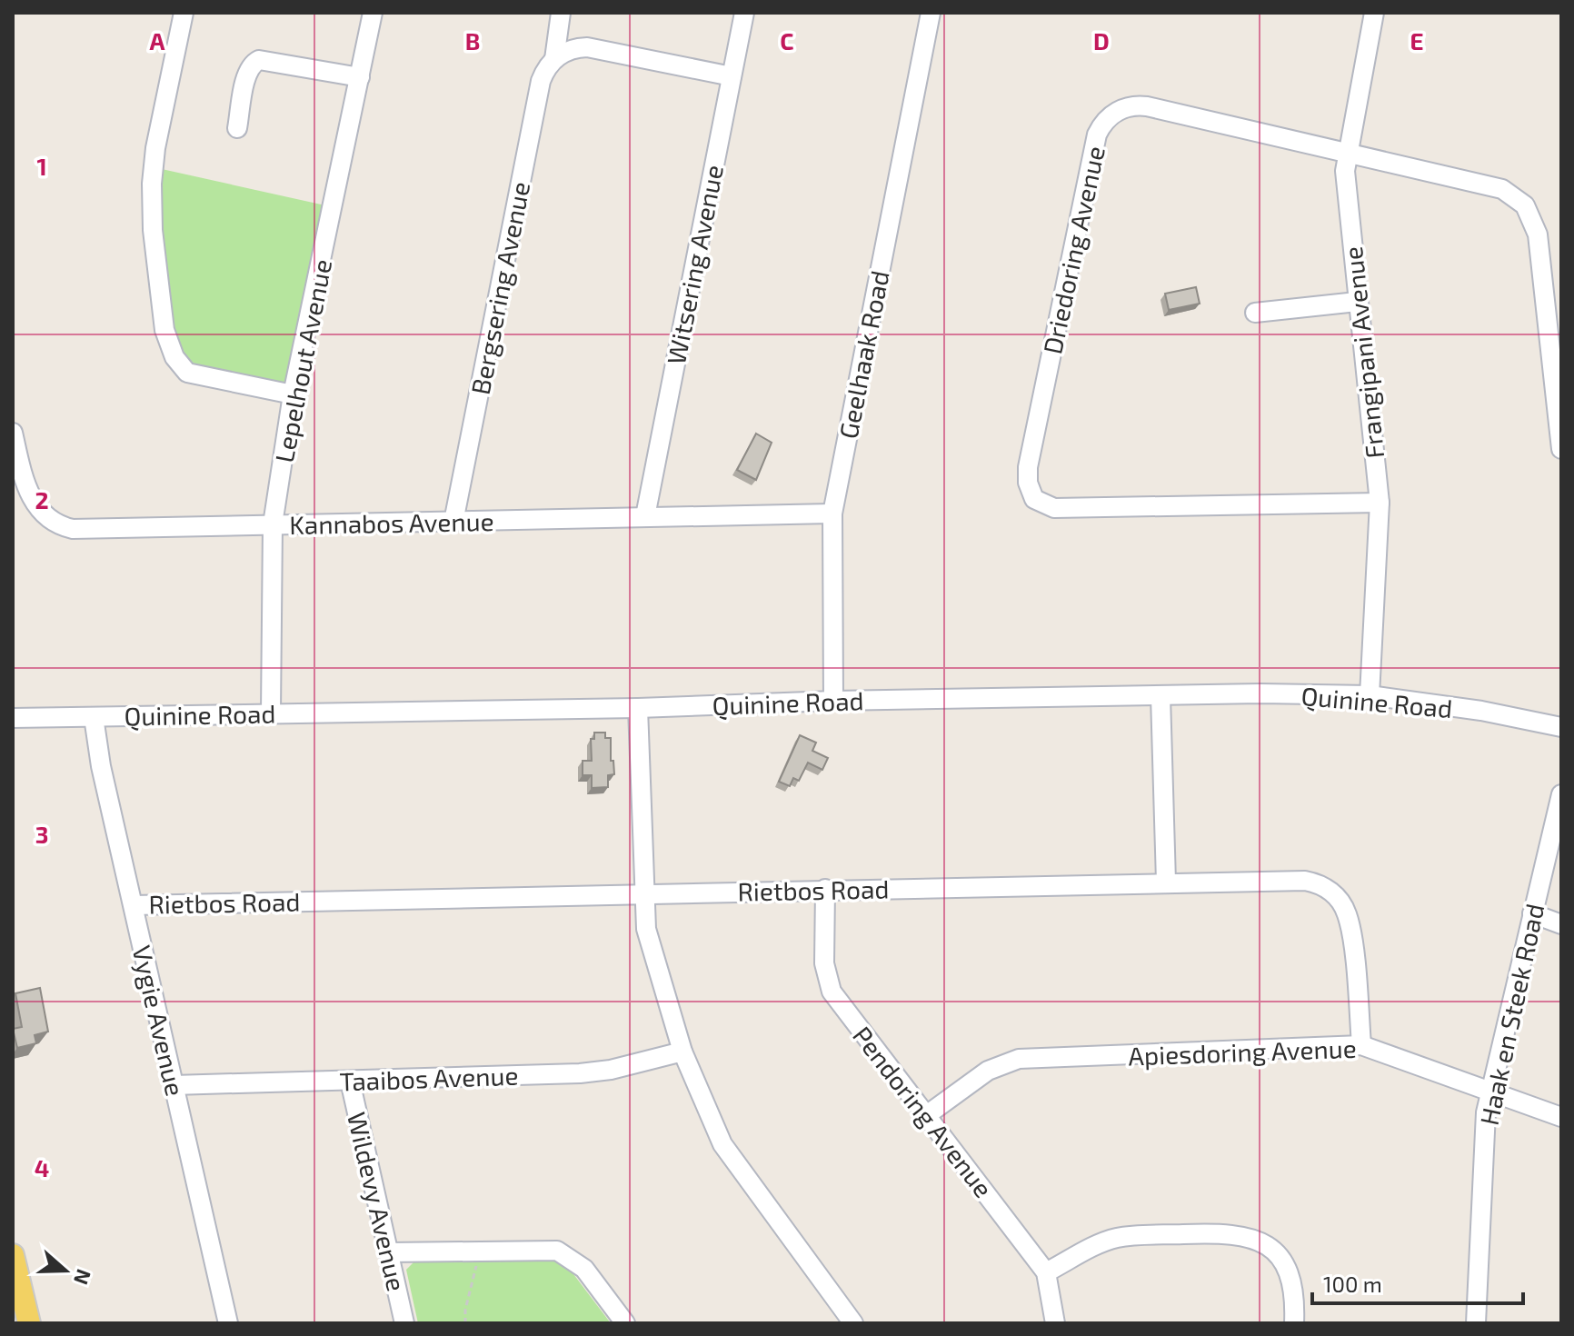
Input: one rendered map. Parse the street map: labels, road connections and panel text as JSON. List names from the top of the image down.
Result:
{
  "streets": {
    "street": [
      "Driedoring Avenue",
      "Witsering Avenue",
      "Bergsering Avenue",
      "Frangipani Avenue",
      "Geelhaak Road",
      "Lepelhout Avenue",
      "Kannabos Avenue",
      "Quinine Road",
      "Rietbos Road",
      "Haak en Steek Road",
      "Vygie Avenue",
      "Apiesdoring Avenue",
      "Taaibos Avenue",
      "Pendoring Avenue",
      "Wildevy Avenue"
    ]
  },
  "crossings": [
    ["Driedoring Avenue", "Frangipani Avenue"],
    ["Witsering Avenue", "Kannabos Avenue"],
    ["Bergsering Avenue", "Kannabos Avenue"],
    ["Frangipani Avenue", "Quinine Road"],
    ["Geelhaak Road", "Kannabos Avenue"],
    ["Geelhaak Road", "Quinine Road"],
    ["Lepelhout Avenue", "Kannabos Avenue"],
    ["Lepelhout Avenue", "Quinine Road"],
    ["Quinine Road", "Vygie Avenue"],
    ["Rietbos Road", "Vygie Avenue"],
    ["Rietbos Road", "Apiesdoring Avenue"],
    ["Rietbos Road", "Pendoring Avenue"],
    ["Haak en Steek Road", "Apiesdoring Avenue"],
    ["Vygie Avenue", "Taaibos Avenue"],
    ["Apiesdoring Avenue", "Pendoring Avenue"],
    ["Taaibos Avenue", "Wildevy Avenue"]
  ],
  "scale_bar": "100 m",
  "north": "right",
  "grid": {
    "columns": [
      "A",
      "B",
      "C",
      "D",
      "E"
    ],
    "rows": [
      "1",
      "2",
      "3",
      "4"
    ]
  }
}
